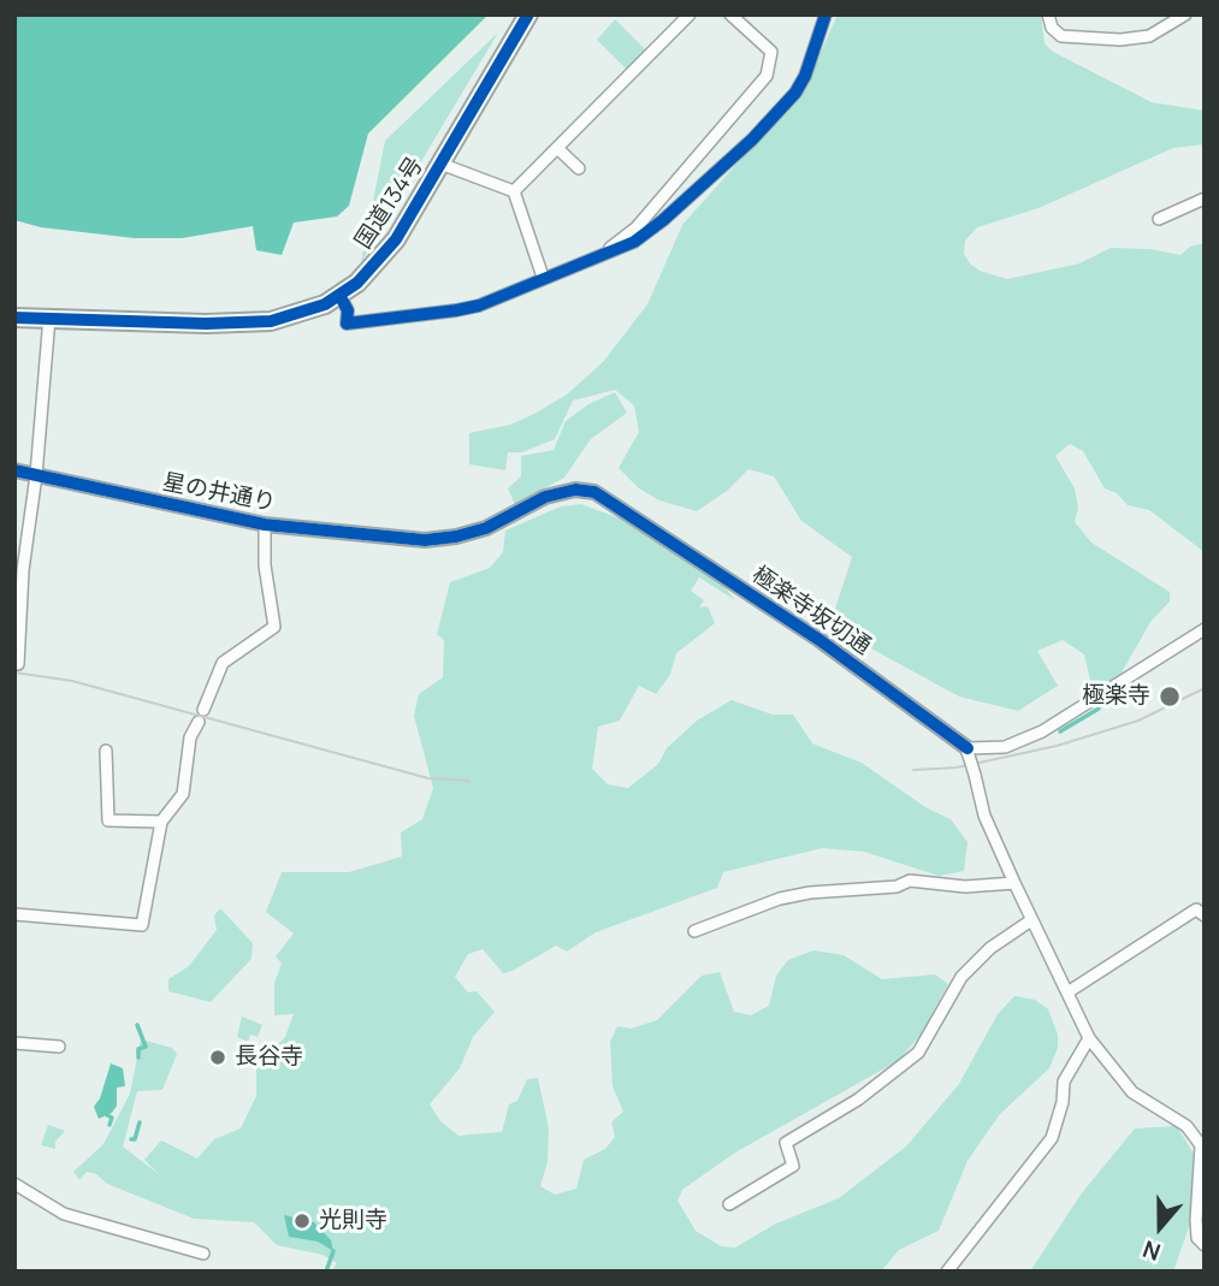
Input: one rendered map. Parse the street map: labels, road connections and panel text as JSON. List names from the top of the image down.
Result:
{
  "streets": {
    "highway": ["国道134号"],
    "street": ["星の井通り", "極楽寺坂切通"]
  },
  "crossings": [
    ["星の井通り", "極楽寺坂切通"]
  ],
  "places": ["極楽寺", "長谷寺", "光則寺"],
  "north": "bottom"
}
